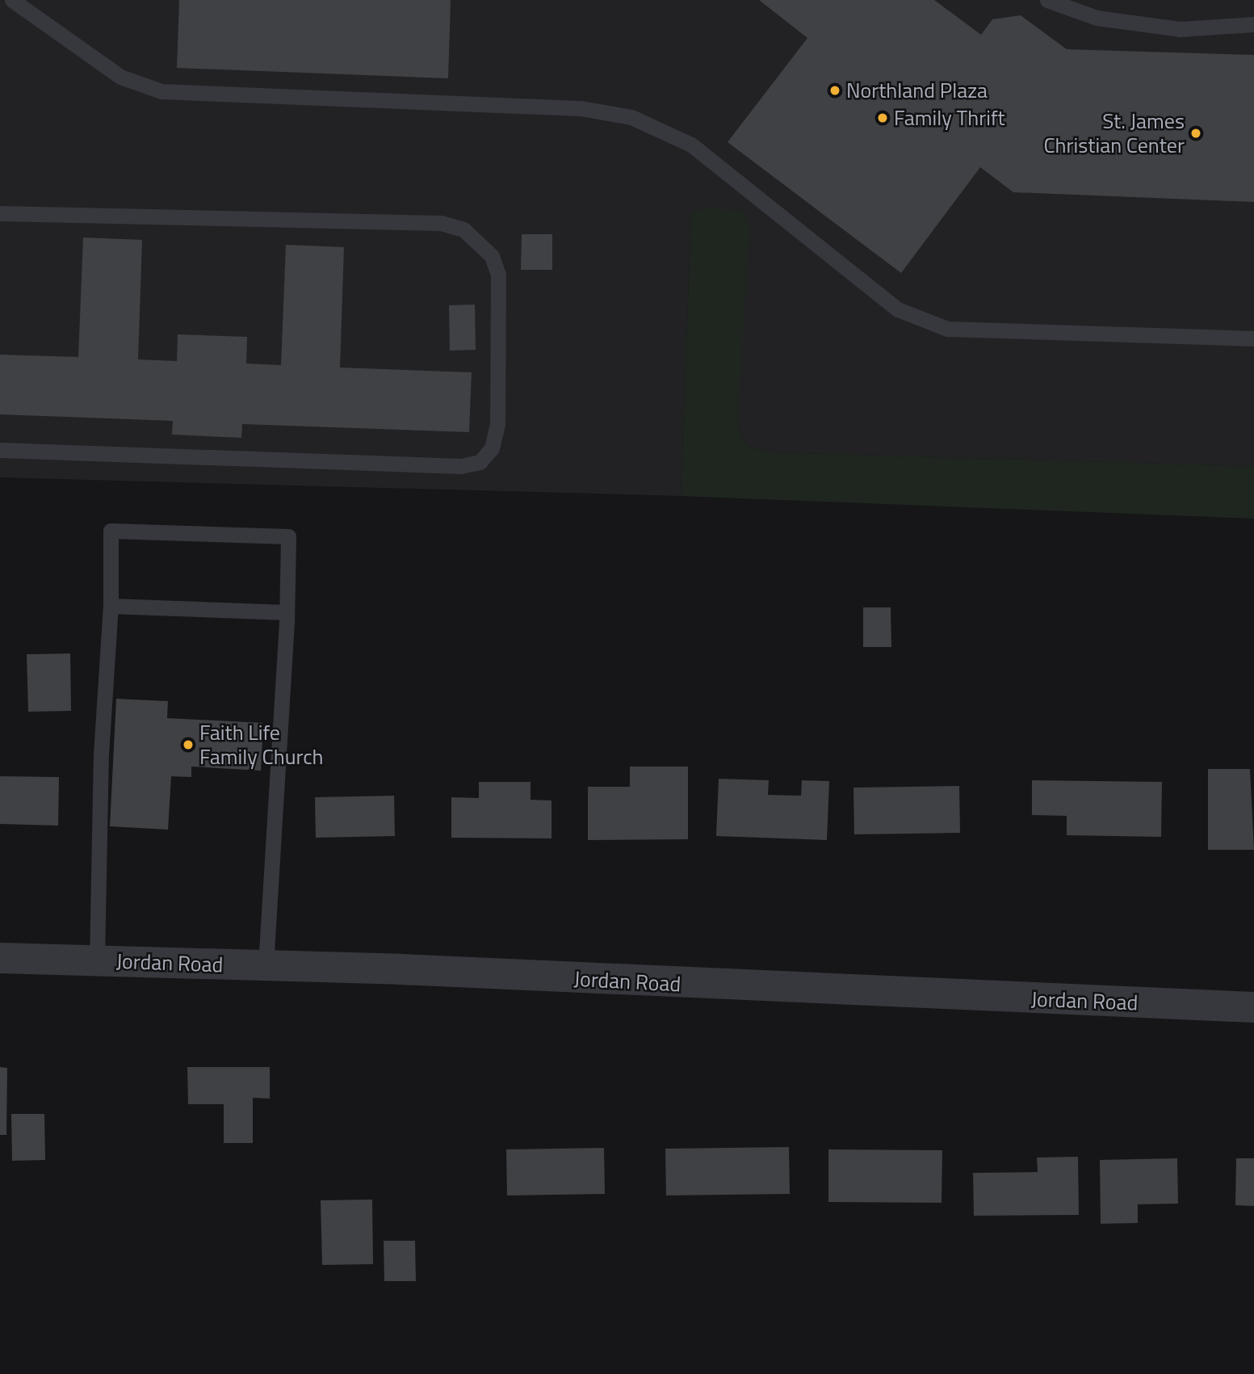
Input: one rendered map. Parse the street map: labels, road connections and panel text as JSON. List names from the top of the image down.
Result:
{
  "streets": {
    "street": ["Jordan Road"]
  },
  "places": [
    "Northland Plaza",
    "Family Thrift",
    "St. James Christian Center",
    "Faith Life Family Church"
  ]
}
